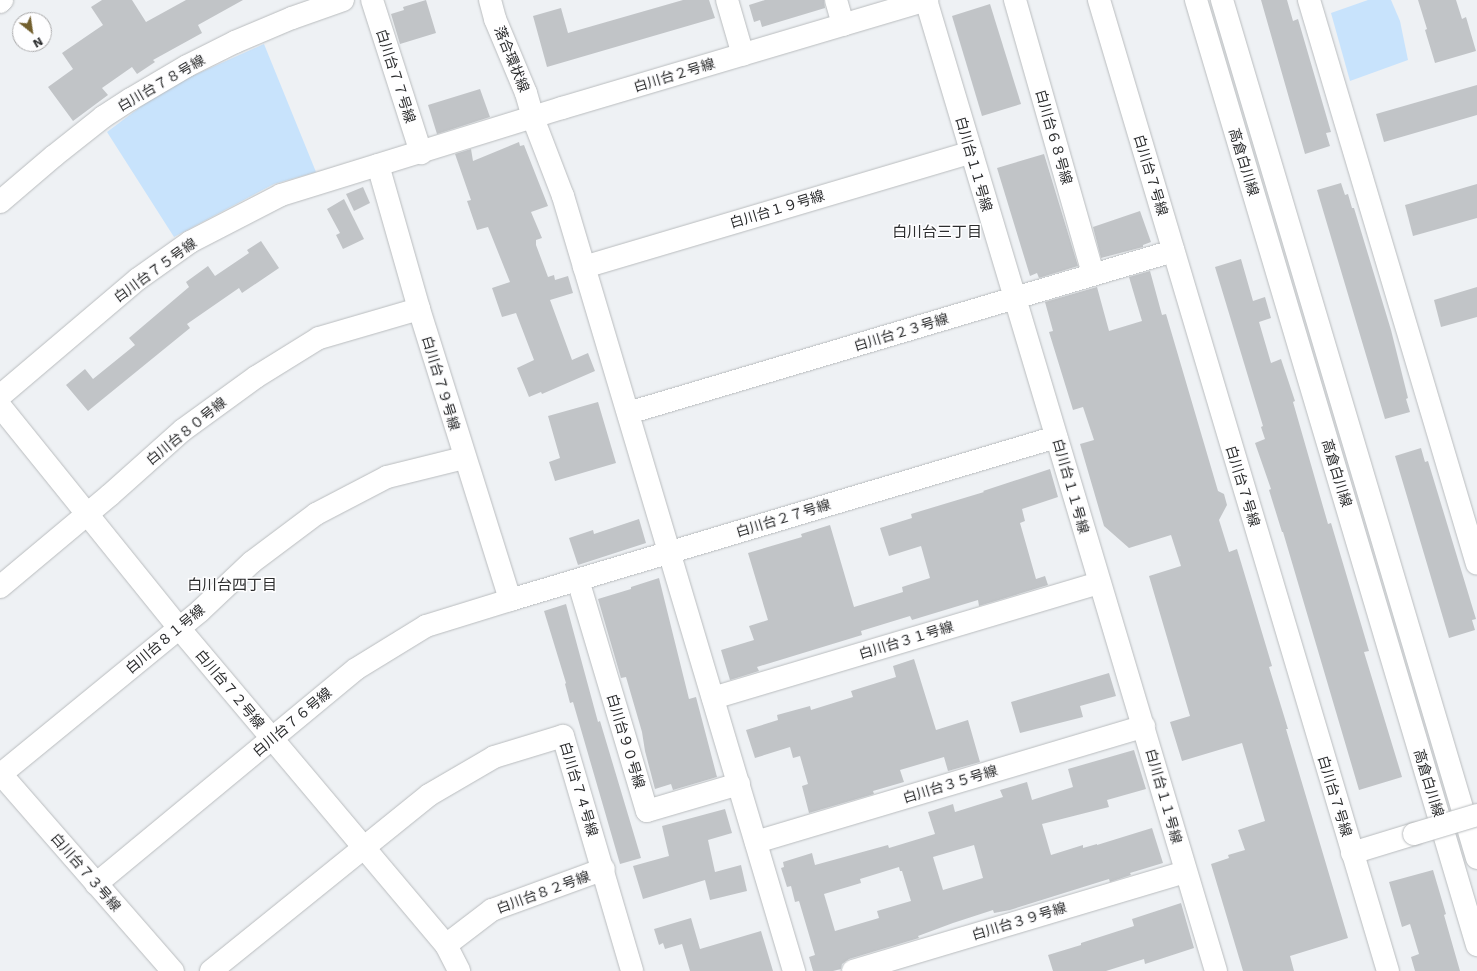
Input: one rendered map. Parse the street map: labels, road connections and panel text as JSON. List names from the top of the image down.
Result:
{
  "streets": {
    "street": [
      "落合環状線",
      "白川台２号線",
      "白川台７７号線",
      "白川台７８号線",
      "白川台６８号線",
      "高倉白川線",
      "白川台１１号線",
      "白川台７号線",
      "白川台１９号線",
      "白川台７５号線",
      "白川台２３号線",
      "白川台７９号線",
      "白川台８０号線",
      "白川台２７号線",
      "白川台８１号線",
      "白川台３１号線",
      "白川台７２号線",
      "白川台７６号線",
      "白川台９０号線",
      "白川台３５号線",
      "白川台７４号線",
      "白川台７３号線",
      "白川台８２号線",
      "白川台３９号線"
    ]
  },
  "crossings": [
    ["落合環状線", "白川台２号線"],
    ["落合環状線", "白川台１９号線"],
    ["落合環状線", "白川台２３号線"],
    ["落合環状線", "白川台２７号線"],
    ["落合環状線", "白川台３１号線"],
    ["落合環状線", "白川台９０号線"],
    ["落合環状線", "白川台３５号線"],
    ["白川台２号線", "白川台７７号線"],
    ["白川台２号線", "白川台１１号線"],
    ["白川台２号線", "白川台７５号線"],
    ["白川台７７号線", "白川台７５号線"],
    ["白川台６８号線", "白川台２３号線"],
    ["白川台１１号線", "白川台１９号線"],
    ["白川台１１号線", "白川台２３号線"],
    ["白川台１１号線", "白川台２７号線"],
    ["白川台１１号線", "白川台３１号線"],
    ["白川台１１号線", "白川台３５号線"],
    ["白川台１１号線", "白川台３９号線"],
    ["白川台７号線", "白川台２３号線"],
    ["白川台７５号線", "白川台７９号線"],
    ["白川台７９号線", "白川台８０号線"],
    ["白川台７９号線", "白川台２７号線"],
    ["白川台７９号線", "白川台８１号線"],
    ["白川台７９号線", "白川台７６号線"],
    ["白川台８０号線", "白川台７２号線"],
    ["白川台２７号線", "白川台７６号線"],
    ["白川台２７号線", "白川台９０号線"],
    ["白川台８１号線", "白川台７２号線"],
    ["白川台８１号線", "白川台７３号線"],
    ["白川台７２号線", "白川台７６号線"],
    ["白川台７２号線", "白川台７４号線"],
    ["白川台７２号線", "白川台８２号線"],
    ["白川台７６号線", "白川台７３号線"],
    ["白川台７４号線", "白川台８２号線"]
  ],
  "districts": ["白川台三丁目", "白川台四丁目"],
  "north": "bottom right"
}
